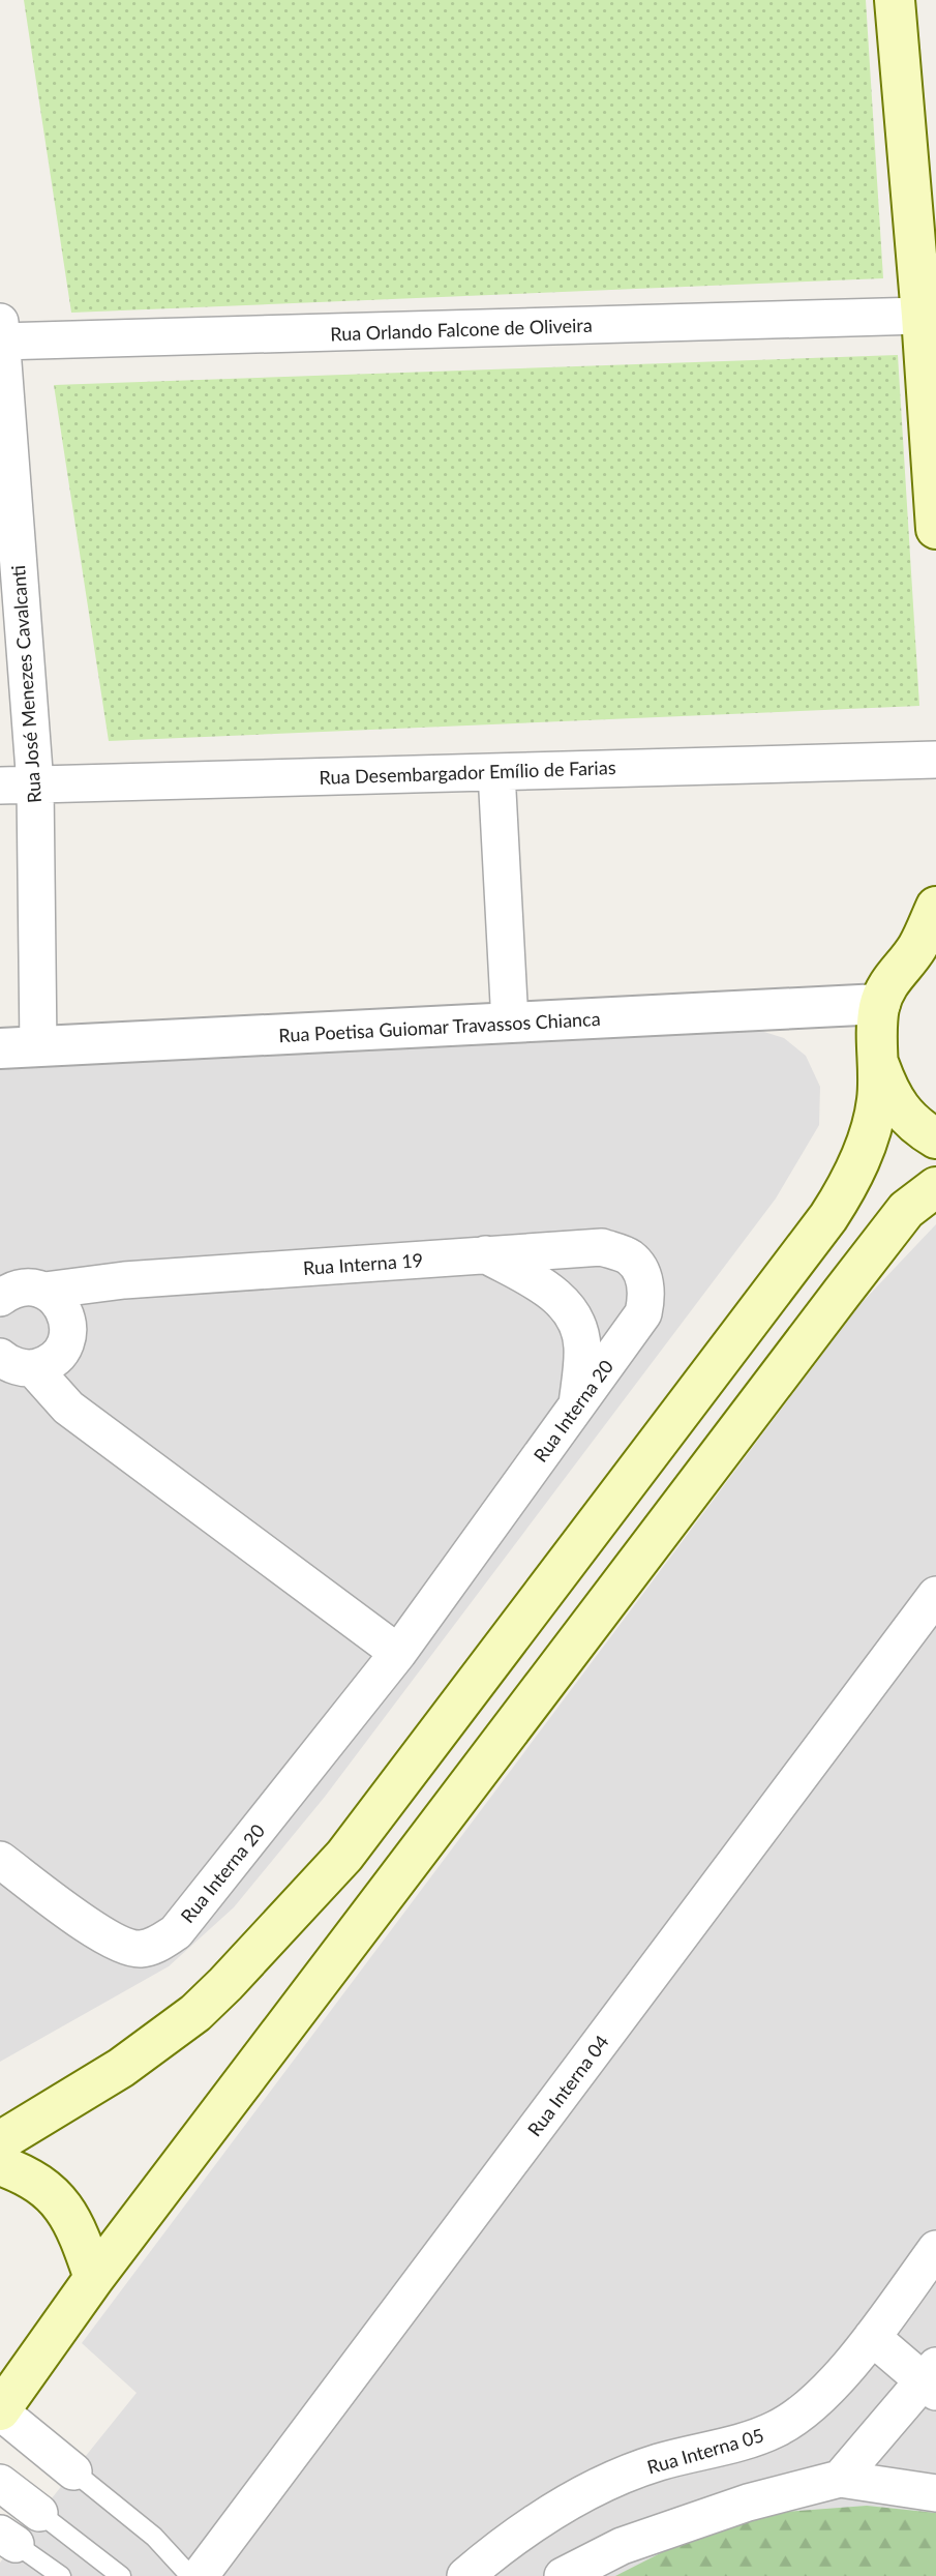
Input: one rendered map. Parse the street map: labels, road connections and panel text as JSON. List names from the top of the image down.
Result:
{
  "streets": {
    "street": [
      "Rua Orlando Falcone de Oliveira",
      "Rua José Menezes Cavalcanti",
      "Rua Desembargador Emílio de Farias",
      "Rua Poetisa Guiomar Travassos Chianca",
      "Rua Interna 19",
      "Rua Interna 20",
      "Rua Interna 04",
      "Rua Interna 05"
    ]
  },
  "crossings": [
    ["Rua Orlando Falcone de Oliveira", "Rua José Menezes Cavalcanti"],
    ["Rua José Menezes Cavalcanti", "Rua Desembargador Emílio de Farias"],
    ["Rua José Menezes Cavalcanti", "Rua Poetisa Guiomar Travassos Chianca"],
    ["Rua Interna 19", "Rua Interna 20"]
  ]
}
